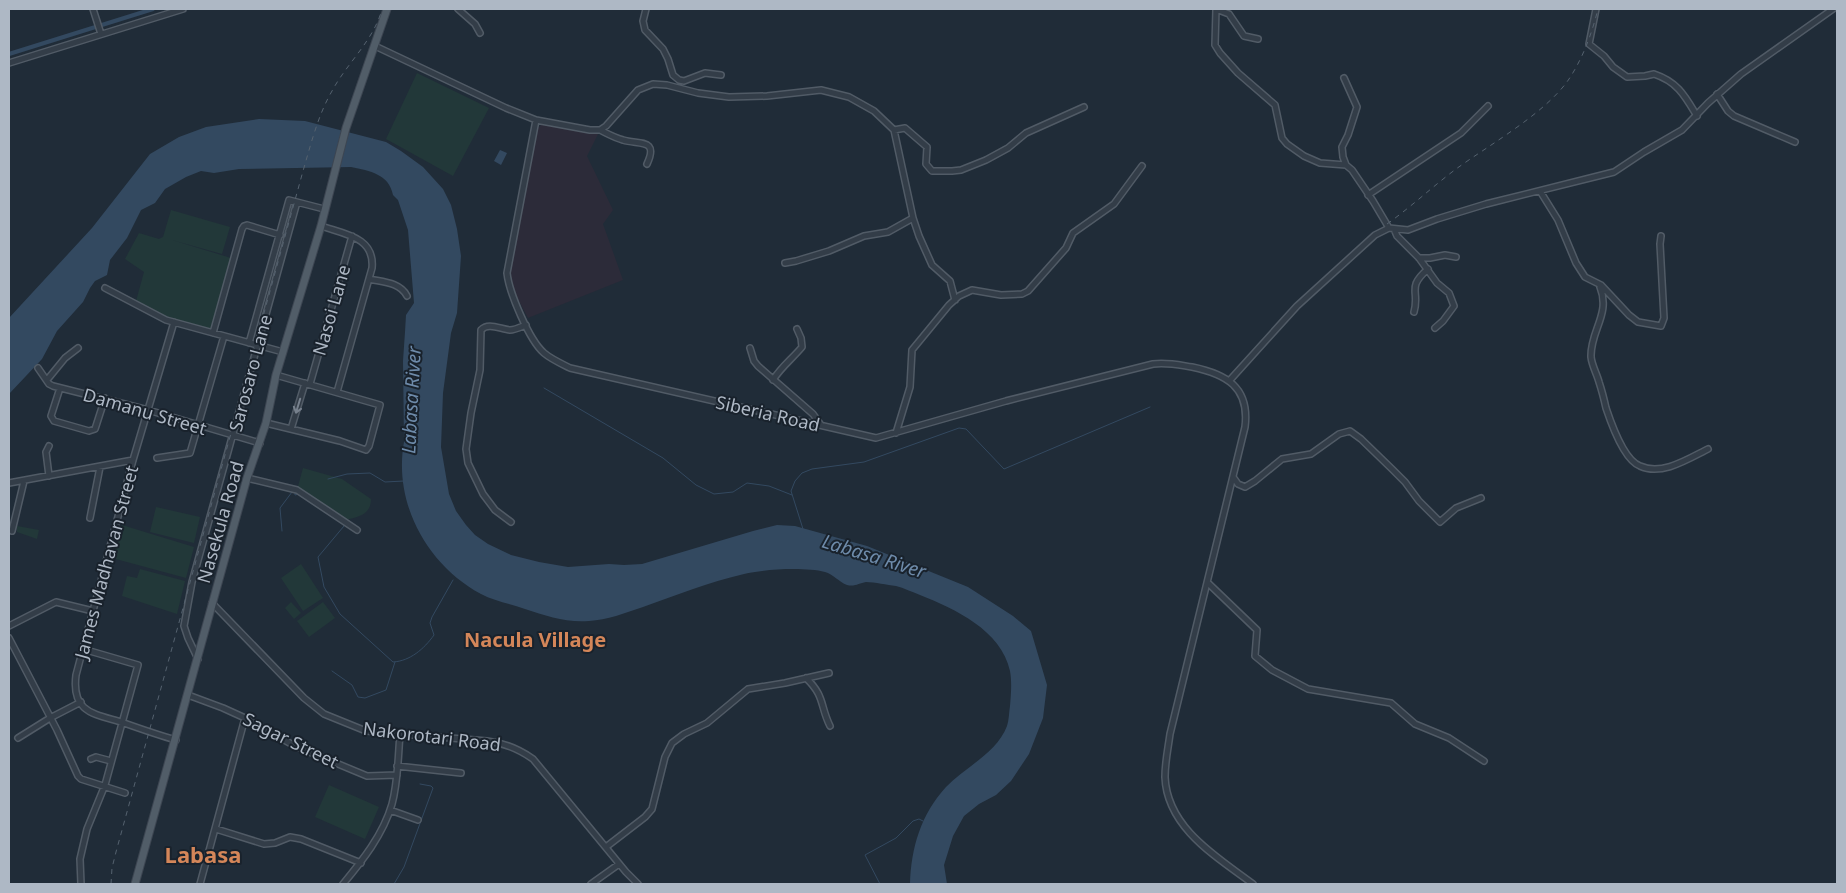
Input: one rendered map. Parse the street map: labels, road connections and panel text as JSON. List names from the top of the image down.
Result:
{
  "streets": {
    "main road": ["Nasekula Road"],
    "street": [
      "Nasoi Lane",
      "Sarosaro Lane",
      "Damanu Street",
      "Siberia Road",
      "James Madhavan Street",
      "Nakorotari Road",
      "Sagar Street"
    ]
  },
  "crossings": [
    ["Sarosaro Lane", "Damanu Street"],
    ["Sarosaro Lane", "Nasekula Road"],
    ["Damanu Street", "Nasekula Road"],
    ["Damanu Street", "James Madhavan Street"],
    ["Nasekula Road", "Nakorotari Road"],
    ["Nasekula Road", "Sagar Street"]
  ],
  "districts": ["Nacula Village", "Labasa"],
  "water": ["Labasa River"]
}
